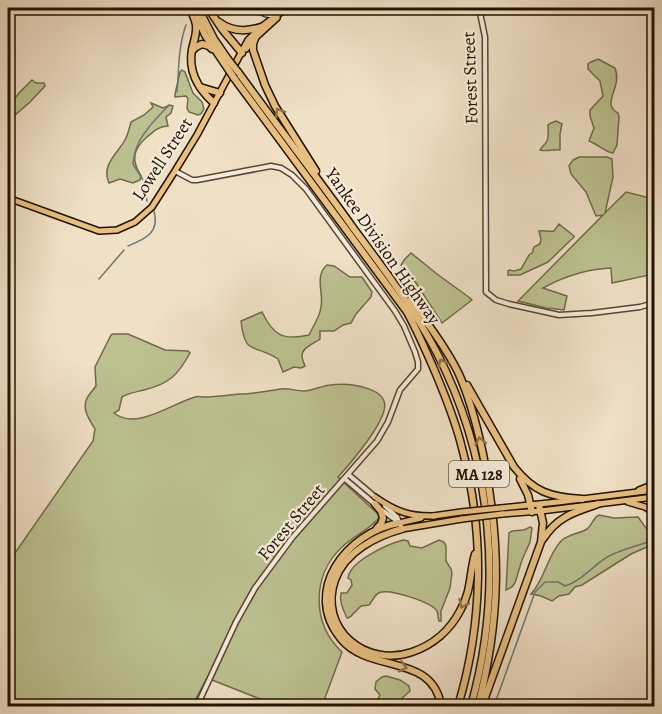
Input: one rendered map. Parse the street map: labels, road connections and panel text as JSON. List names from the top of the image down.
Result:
{
  "streets": {
    "highway": ["Yankee Division Highway", "MA 128"],
    "main road": ["Lowell Street"],
    "street": ["Forest Street"]
  },
  "crossings": [
    ["Forest Street", "Yankee Division Highway"],
    ["Lowell Street", "Yankee Division Highway"]
  ]
}
